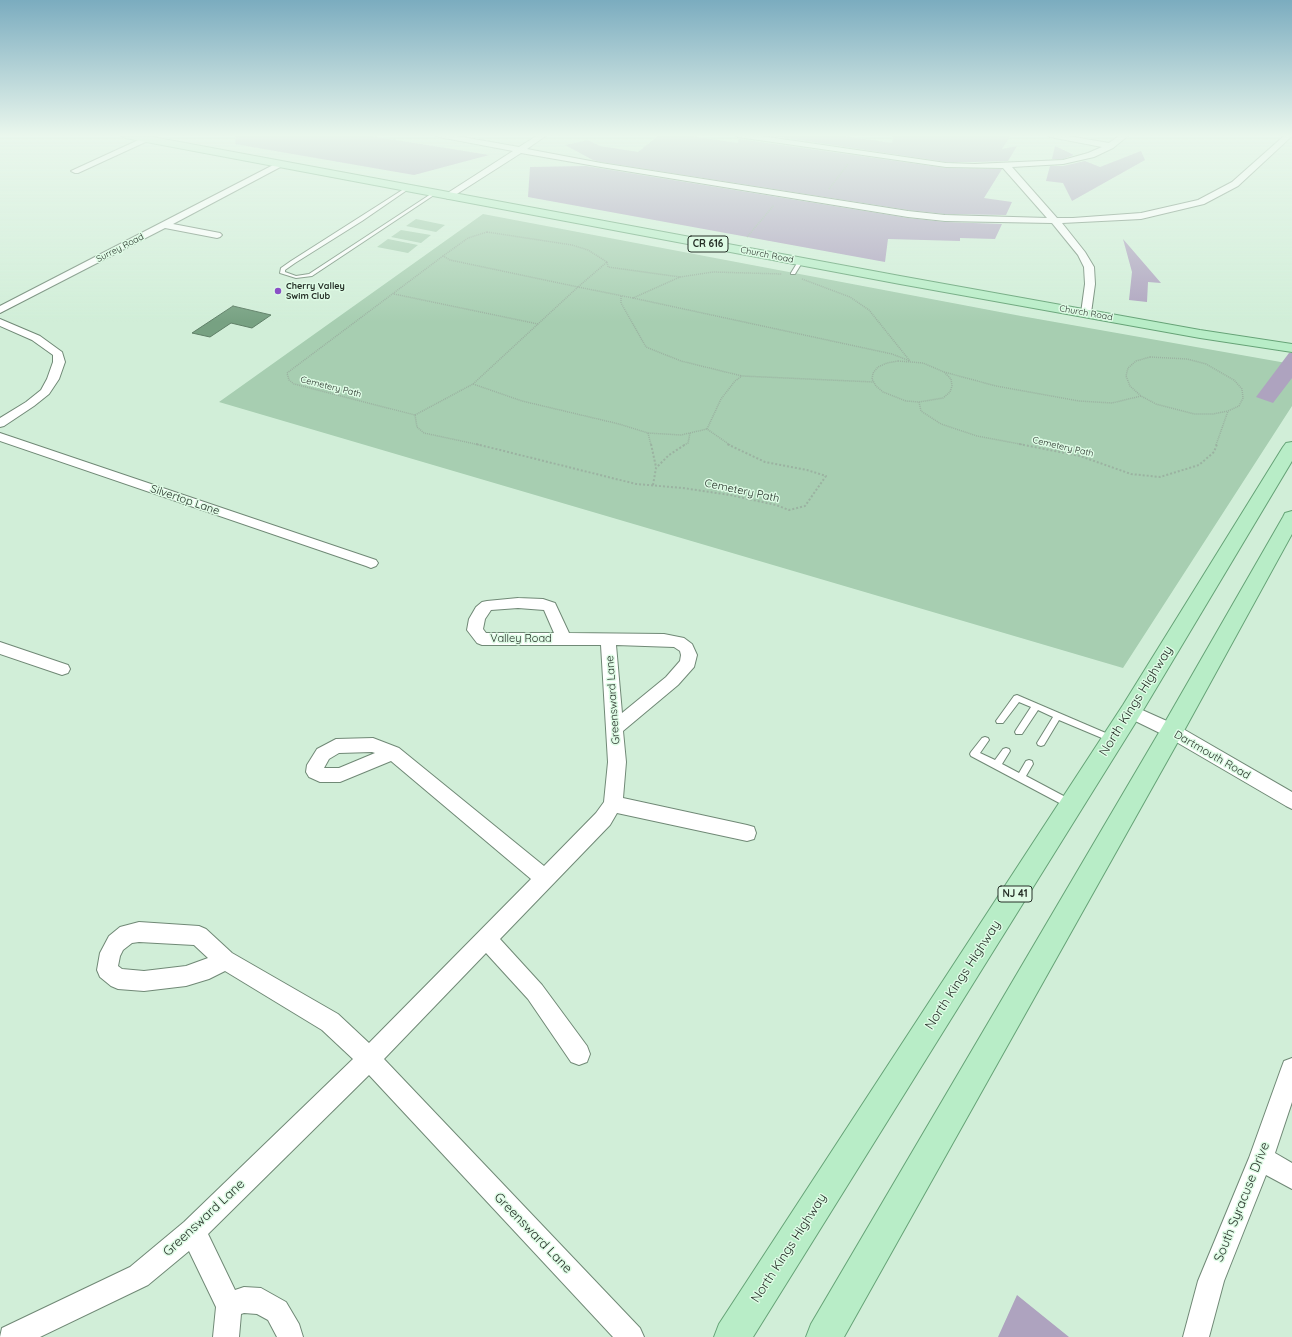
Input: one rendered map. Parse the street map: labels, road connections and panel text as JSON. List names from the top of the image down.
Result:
{
  "streets": {
    "main road": [
      "CR 616",
      "Church Road",
      "North Kings Highway",
      "NJ 41"
    ],
    "street": [
      "Surrey Road",
      "Silvertop Lane",
      "Valley Road",
      "Greensward Lane",
      "Dartmouth Road",
      "South Syracuse Drive"
    ],
    "path": ["Cemetery Path"]
  },
  "crossings": [
    ["Valley Road", "Greensward Lane"],
    ["North Kings Highway", "Dartmouth Road"]
  ],
  "places": ["Cherry Valley Swim Club"]
}
